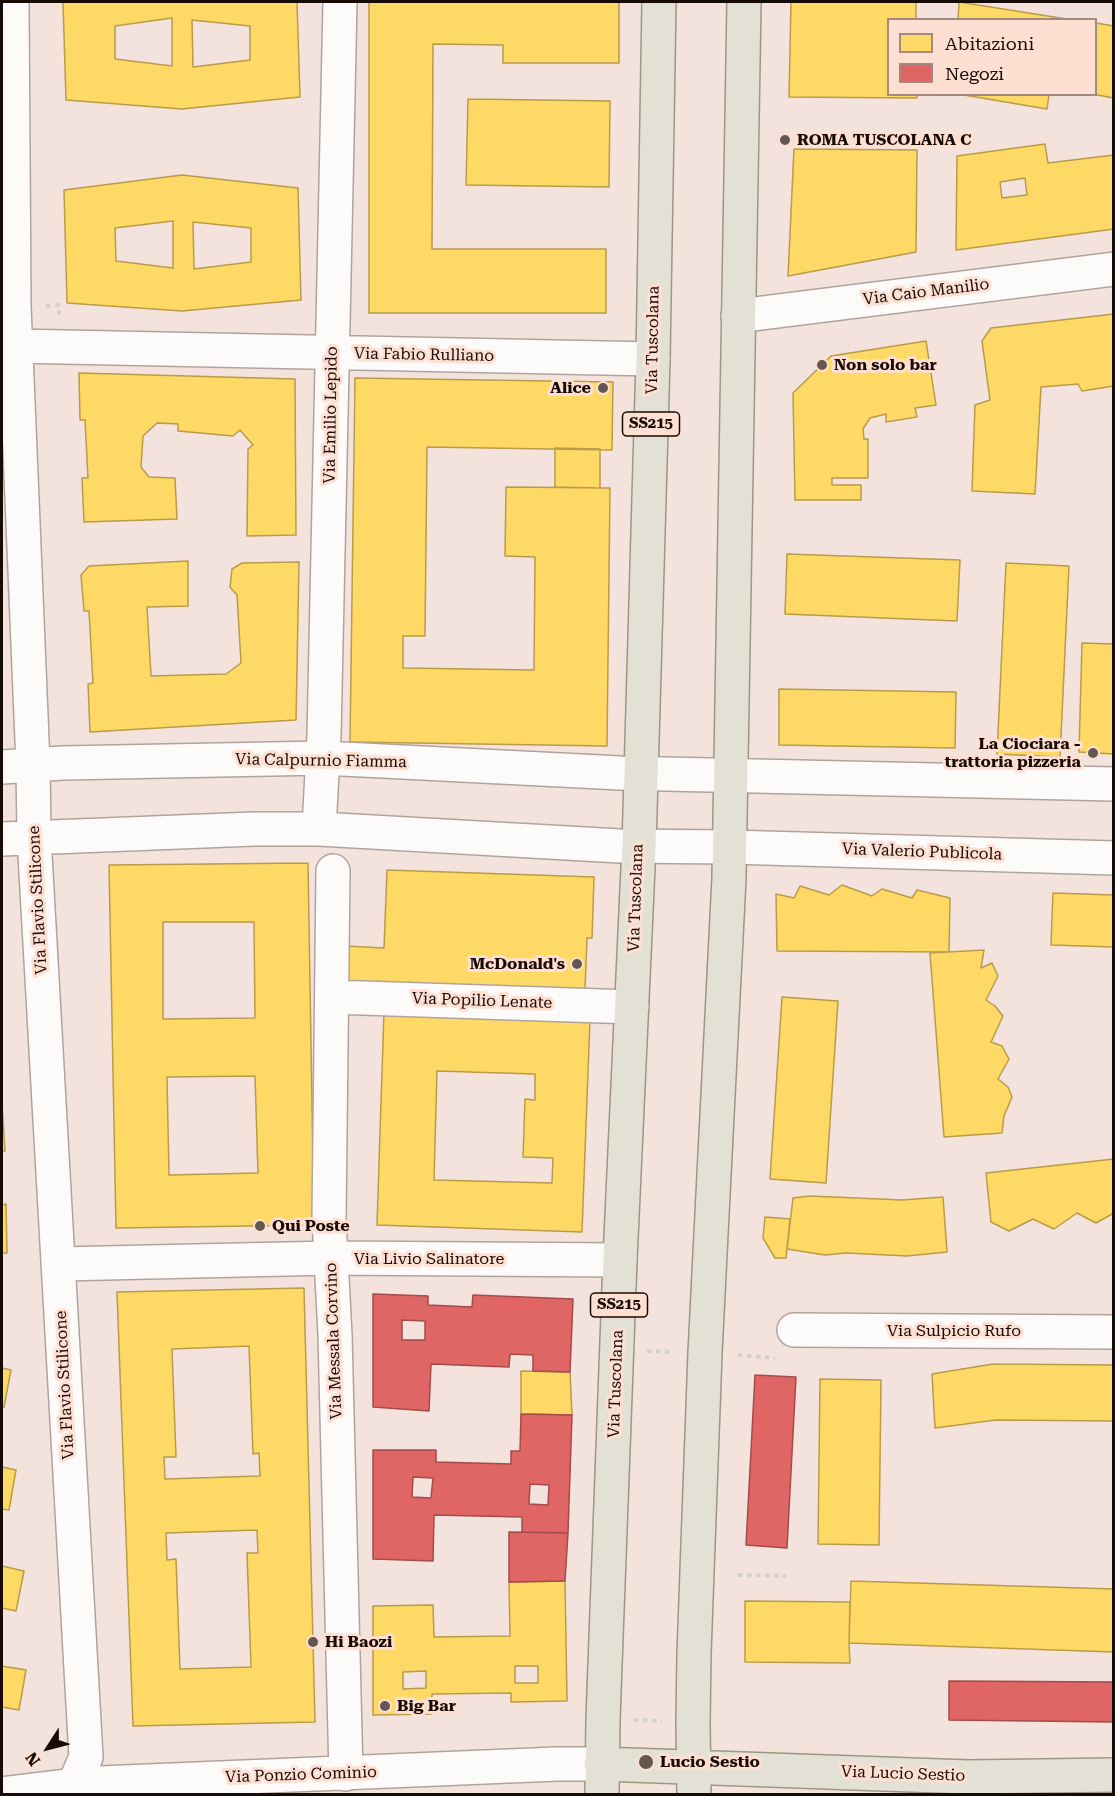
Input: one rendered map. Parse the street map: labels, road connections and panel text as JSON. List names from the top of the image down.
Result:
{
  "streets": {
    "main road": ["Via Tuscolana", "SS215", "Via Lucio Sestio"],
    "street": [
      "Via Caio Manilio",
      "Via Fabio Rulliano",
      "Via Emilio Lepido",
      "Via Calpurnio Fiamma",
      "Via Valerio Publicola",
      "Via Flavio Stilicone",
      "Via Popilio Lenate",
      "Via Livio Salinatore",
      "Via Sulpicio Rufo",
      "Via Messala Corvino",
      "Via Ponzio Cominio"
    ]
  },
  "crossings": [
    ["Via Tuscolana", "Via Fabio Rulliano"],
    ["Via Tuscolana", "Via Calpurnio Fiamma"],
    ["Via Tuscolana", "Via Valerio Publicola"],
    ["Via Tuscolana", "Via Popilio Lenate"],
    ["Via Tuscolana", "Via Livio Salinatore"],
    ["Via Tuscolana", "Via Lucio Sestio"],
    ["Via Tuscolana", "Via Ponzio Cominio"],
    ["Via Fabio Rulliano", "Via Emilio Lepido"],
    ["Via Fabio Rulliano", "Via Flavio Stilicone"],
    ["Via Emilio Lepido", "Via Calpurnio Fiamma"],
    ["Via Calpurnio Fiamma", "Via Flavio Stilicone"],
    ["Via Flavio Stilicone", "Via Livio Salinatore"],
    ["Via Flavio Stilicone", "Via Ponzio Cominio"],
    ["Via Popilio Lenate", "Via Messala Corvino"],
    ["Via Livio Salinatore", "Via Messala Corvino"],
    ["Via Messala Corvino", "Via Ponzio Cominio"],
    ["Via Lucio Sestio", "Via Ponzio Cominio"]
  ],
  "places": [
    "ROMA TUSCOLANA C",
    "Non solo bar",
    "Alice",
    "La Ciociara - trattoria pizzeria",
    "McDonald's",
    "Qui Poste",
    "Hi Baozi",
    "Big Bar",
    "Lucio Sestio"
  ],
  "legend": ["Abitazioni", "Negozi"],
  "north": "bottom left"
}
